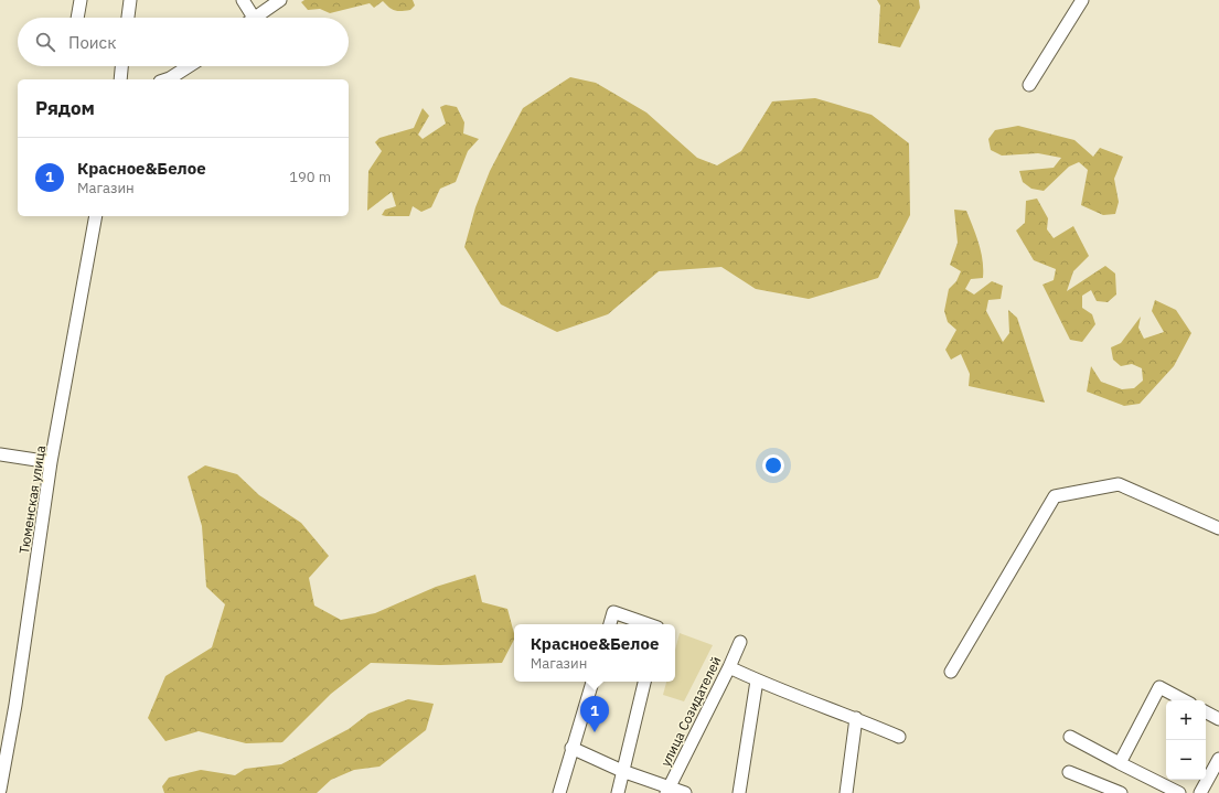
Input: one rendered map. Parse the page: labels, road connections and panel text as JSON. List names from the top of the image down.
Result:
{
  "streets": {
    "street": ["Тюменская улица", "улица Созидателей"]
  },
  "page": {
    "search": "Поиск",
    "heading": "Рядом",
    "list": [
      {
        "mark": "1",
        "name": "Красное&Белое",
        "note": "Магазин",
        "value": "190 m"
      }
    ],
    "popup": ["Красное&Белое", "Магазин"],
    "pins": "1",
    "map_buttons": ["+", "−"]
  }
}
